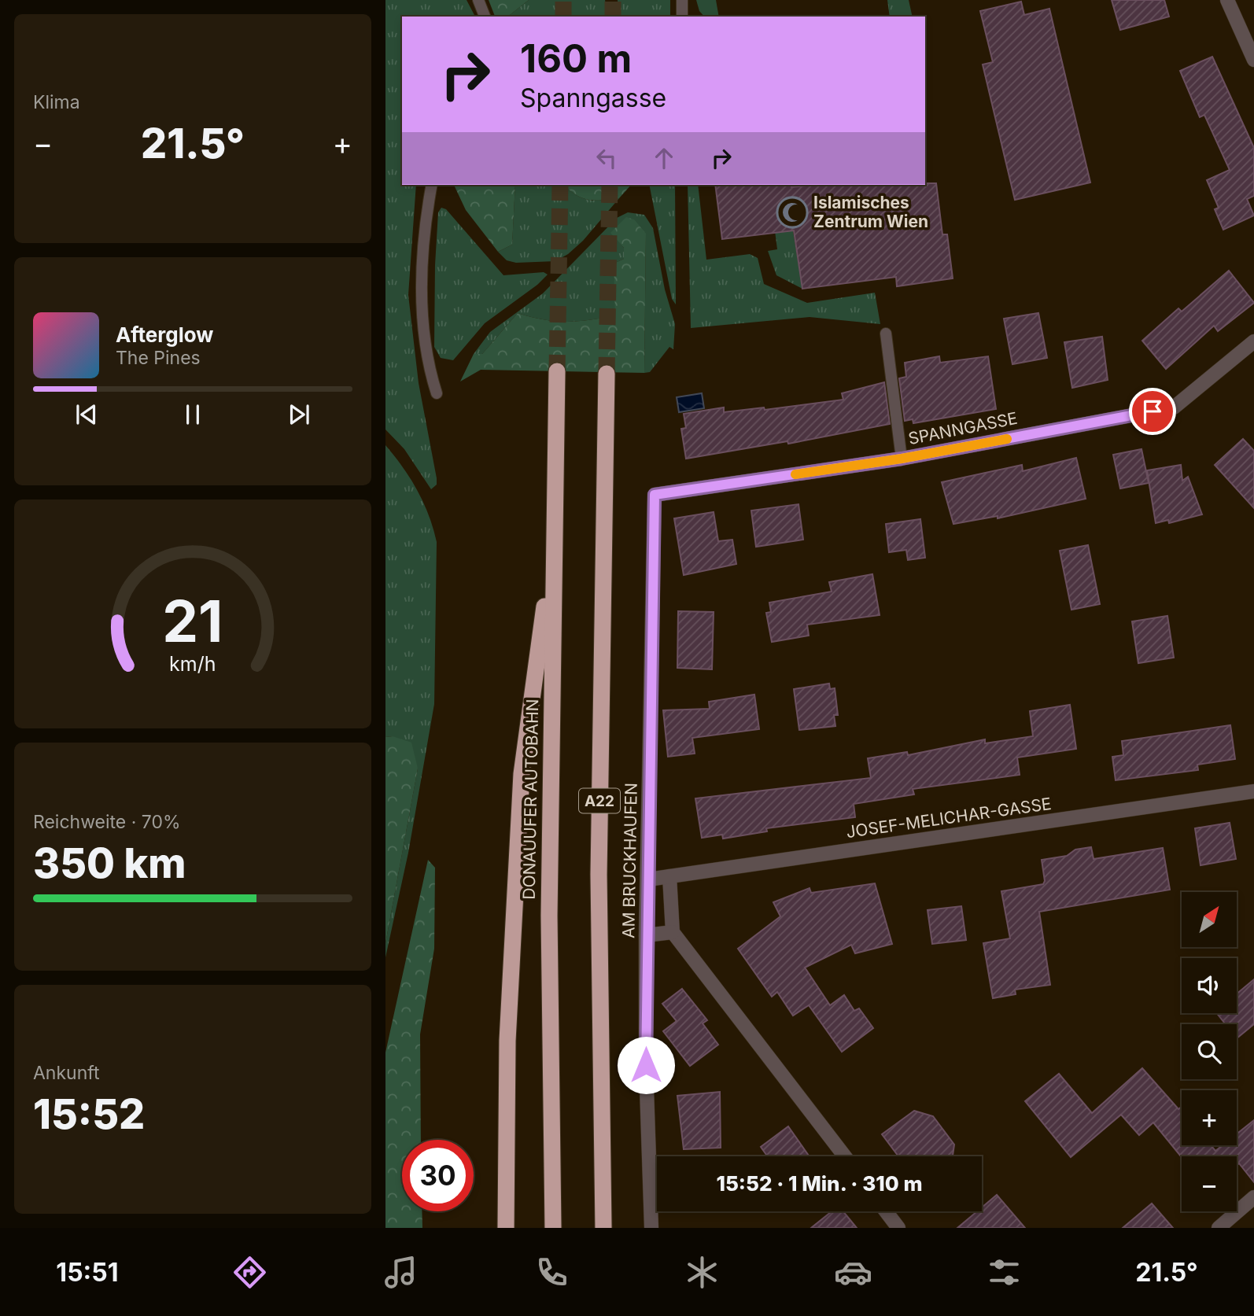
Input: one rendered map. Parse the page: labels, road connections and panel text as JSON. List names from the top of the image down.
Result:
{
  "streets": {
    "highway": ["DONAUUFER AUTOBAHN", "A22"],
    "street": ["SPANNGASSE", "JOSEF-MELICHAR-GASSE", "AM BRUCKHAUFEN"]
  },
  "crossings": [
    ["SPANNGASSE", "AM BRUCKHAUFEN"],
    ["JOSEF-MELICHAR-GASSE", "AM BRUCKHAUFEN"]
  ],
  "places": {
    "mosque": ["Islamisches Zentrum Wien"]
  },
  "north": "top right",
  "page": {
    "tile": [
      "Klima",
      ["Reichweite · 70%", "350 km"],
      ["Ankunft", "15:52"]
    ],
    "turn": ["160 m", "Spanngasse"],
    "heat": ["−", "21.5°", "+"],
    "song": ["Afterglow", "The Pines"],
    "map_buttons": ["+", "−"],
    "limit": "30",
    "trip": "15:52 · 1 Min. · 310 m",
    "tabs": ["15:51", "21.5°"],
    "gauge": ["21", "km/h"]
  }
}
